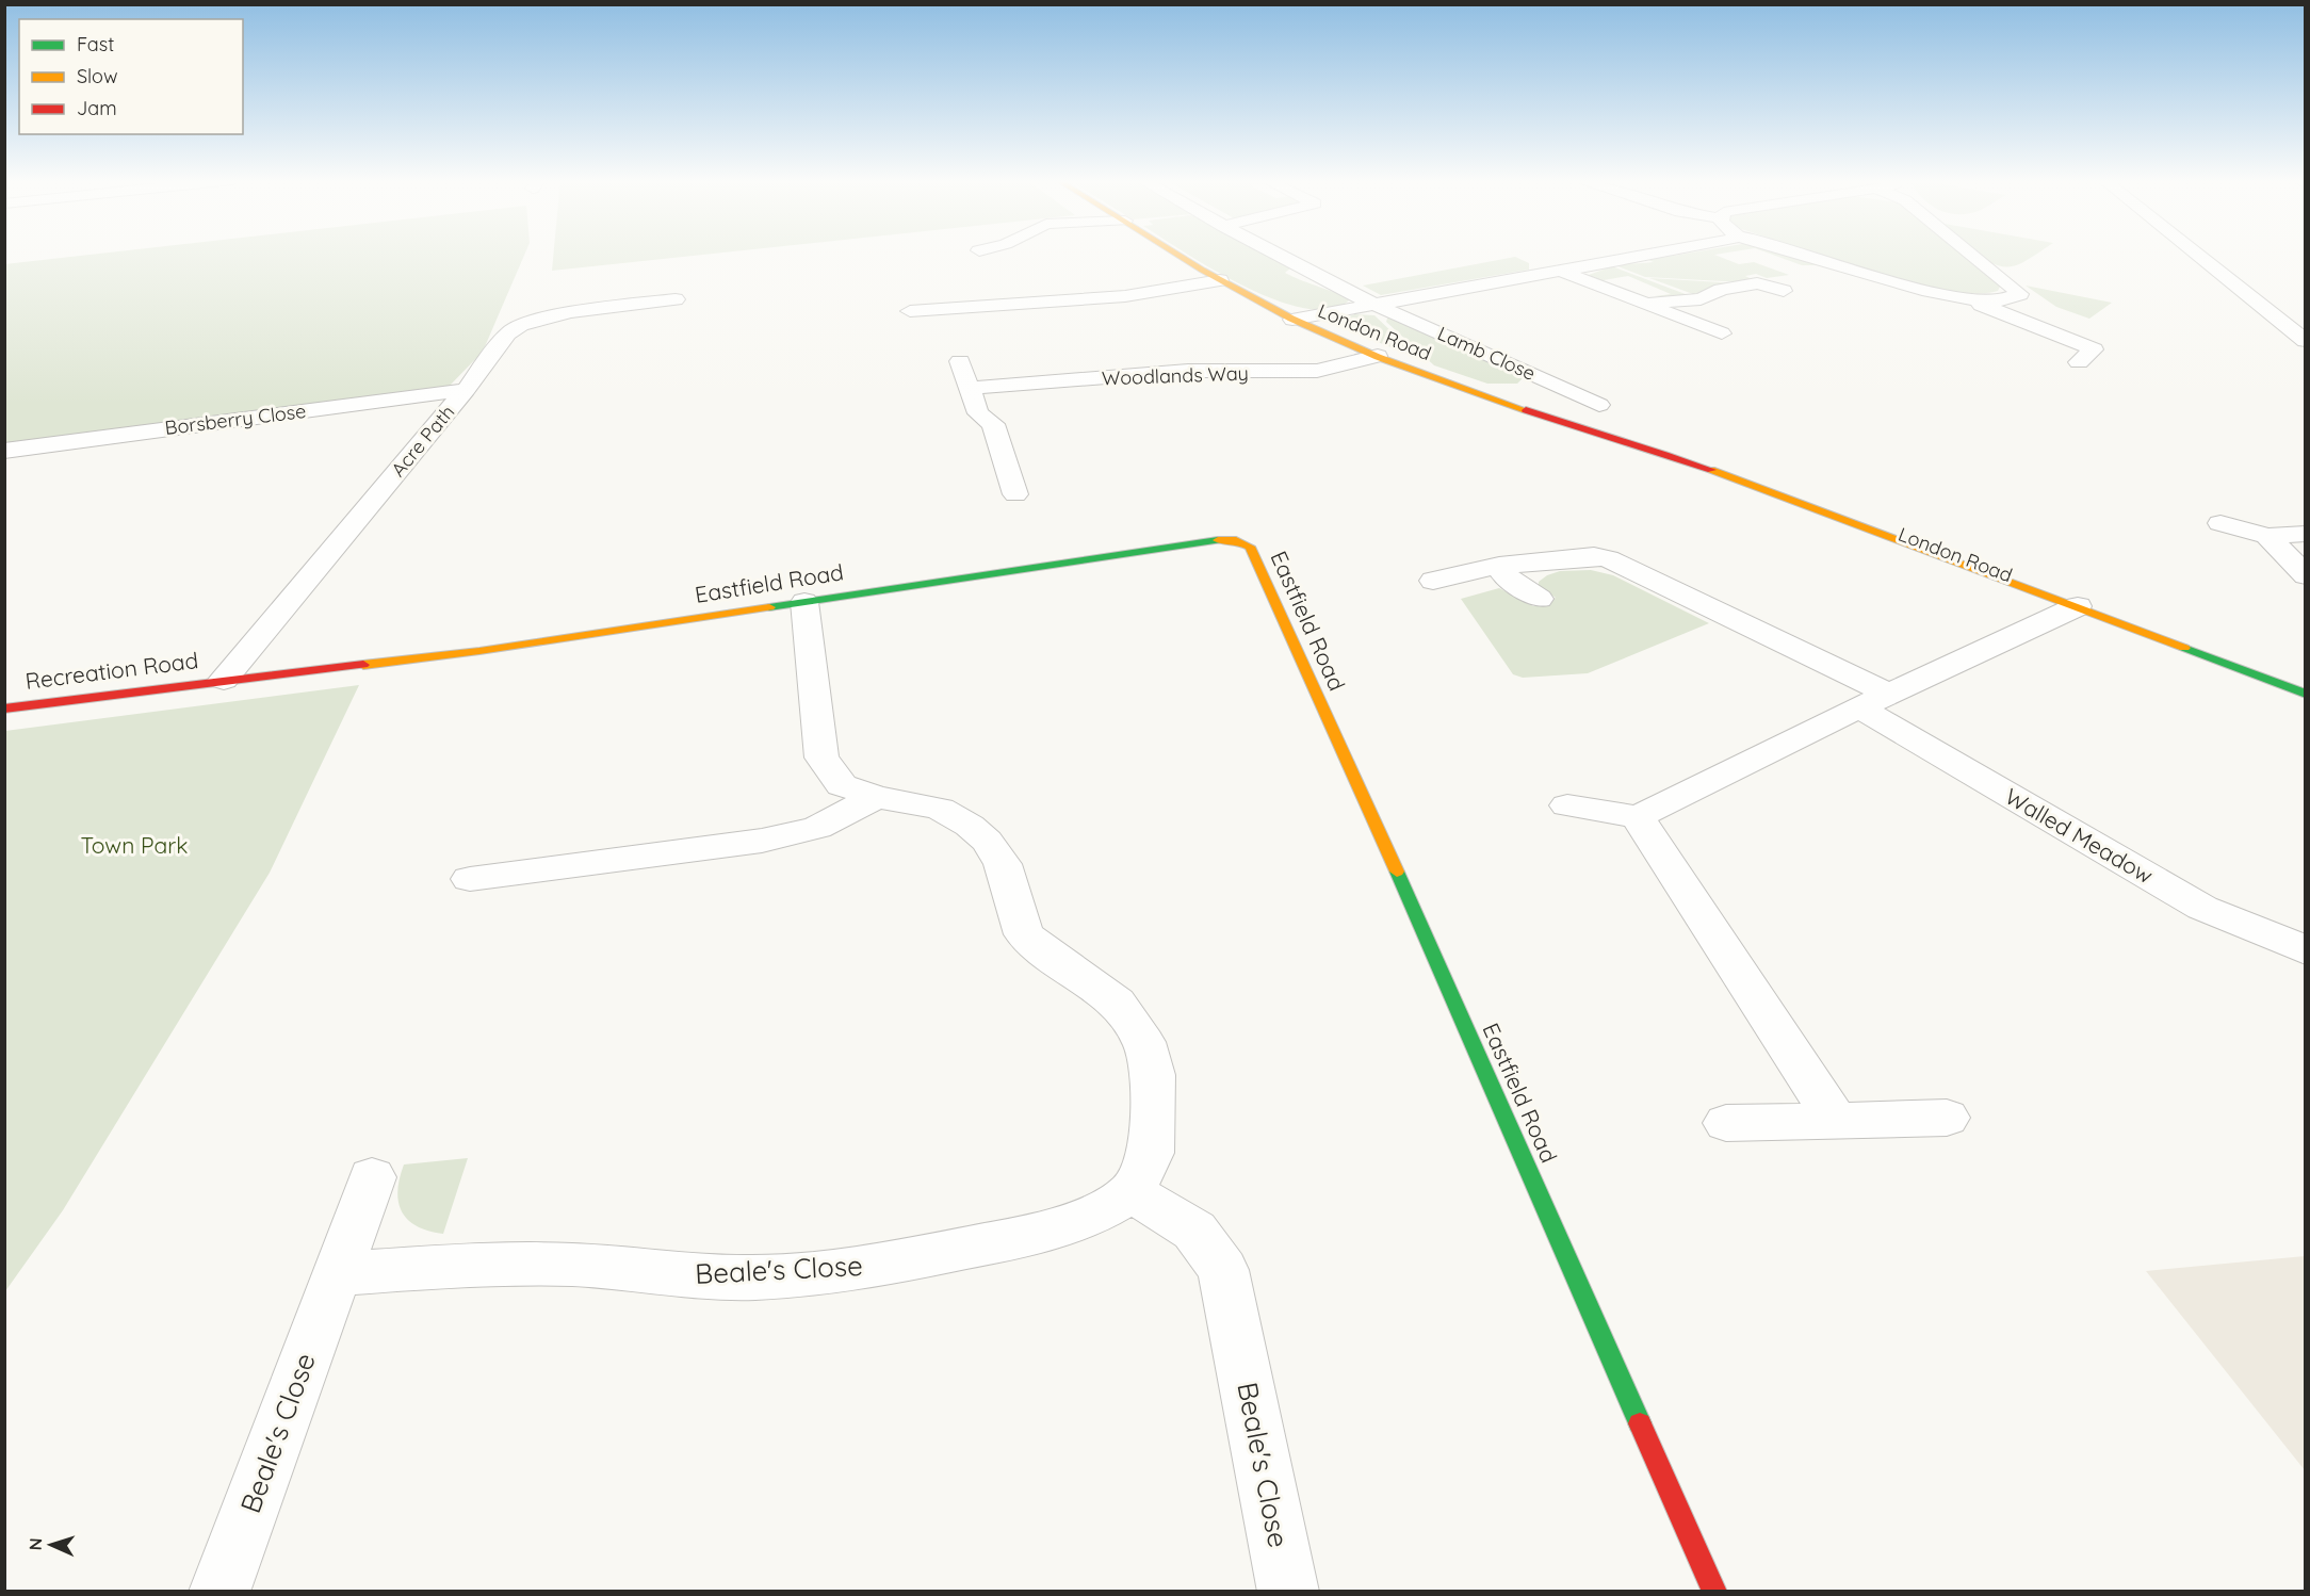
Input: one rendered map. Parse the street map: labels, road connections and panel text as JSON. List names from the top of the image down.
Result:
{
  "streets": {
    "street": [
      "London Road",
      "Lamb Close",
      "Woodlands Way",
      "Borsberry Close",
      "Acre Path",
      "Eastfield Road",
      "Recreation Road",
      "Walled Meadow",
      "Beale's Close"
    ]
  },
  "crossings": [
    ["London Road", "Woodlands Way"],
    ["Borsberry Close", "Acre Path"],
    ["Acre Path", "Eastfield Road"],
    ["Acre Path", "Recreation Road"],
    ["Eastfield Road", "Recreation Road"]
  ],
  "parks": ["Town Park"],
  "legend": ["Fast", "Slow", "Jam"],
  "north": "left"
}
